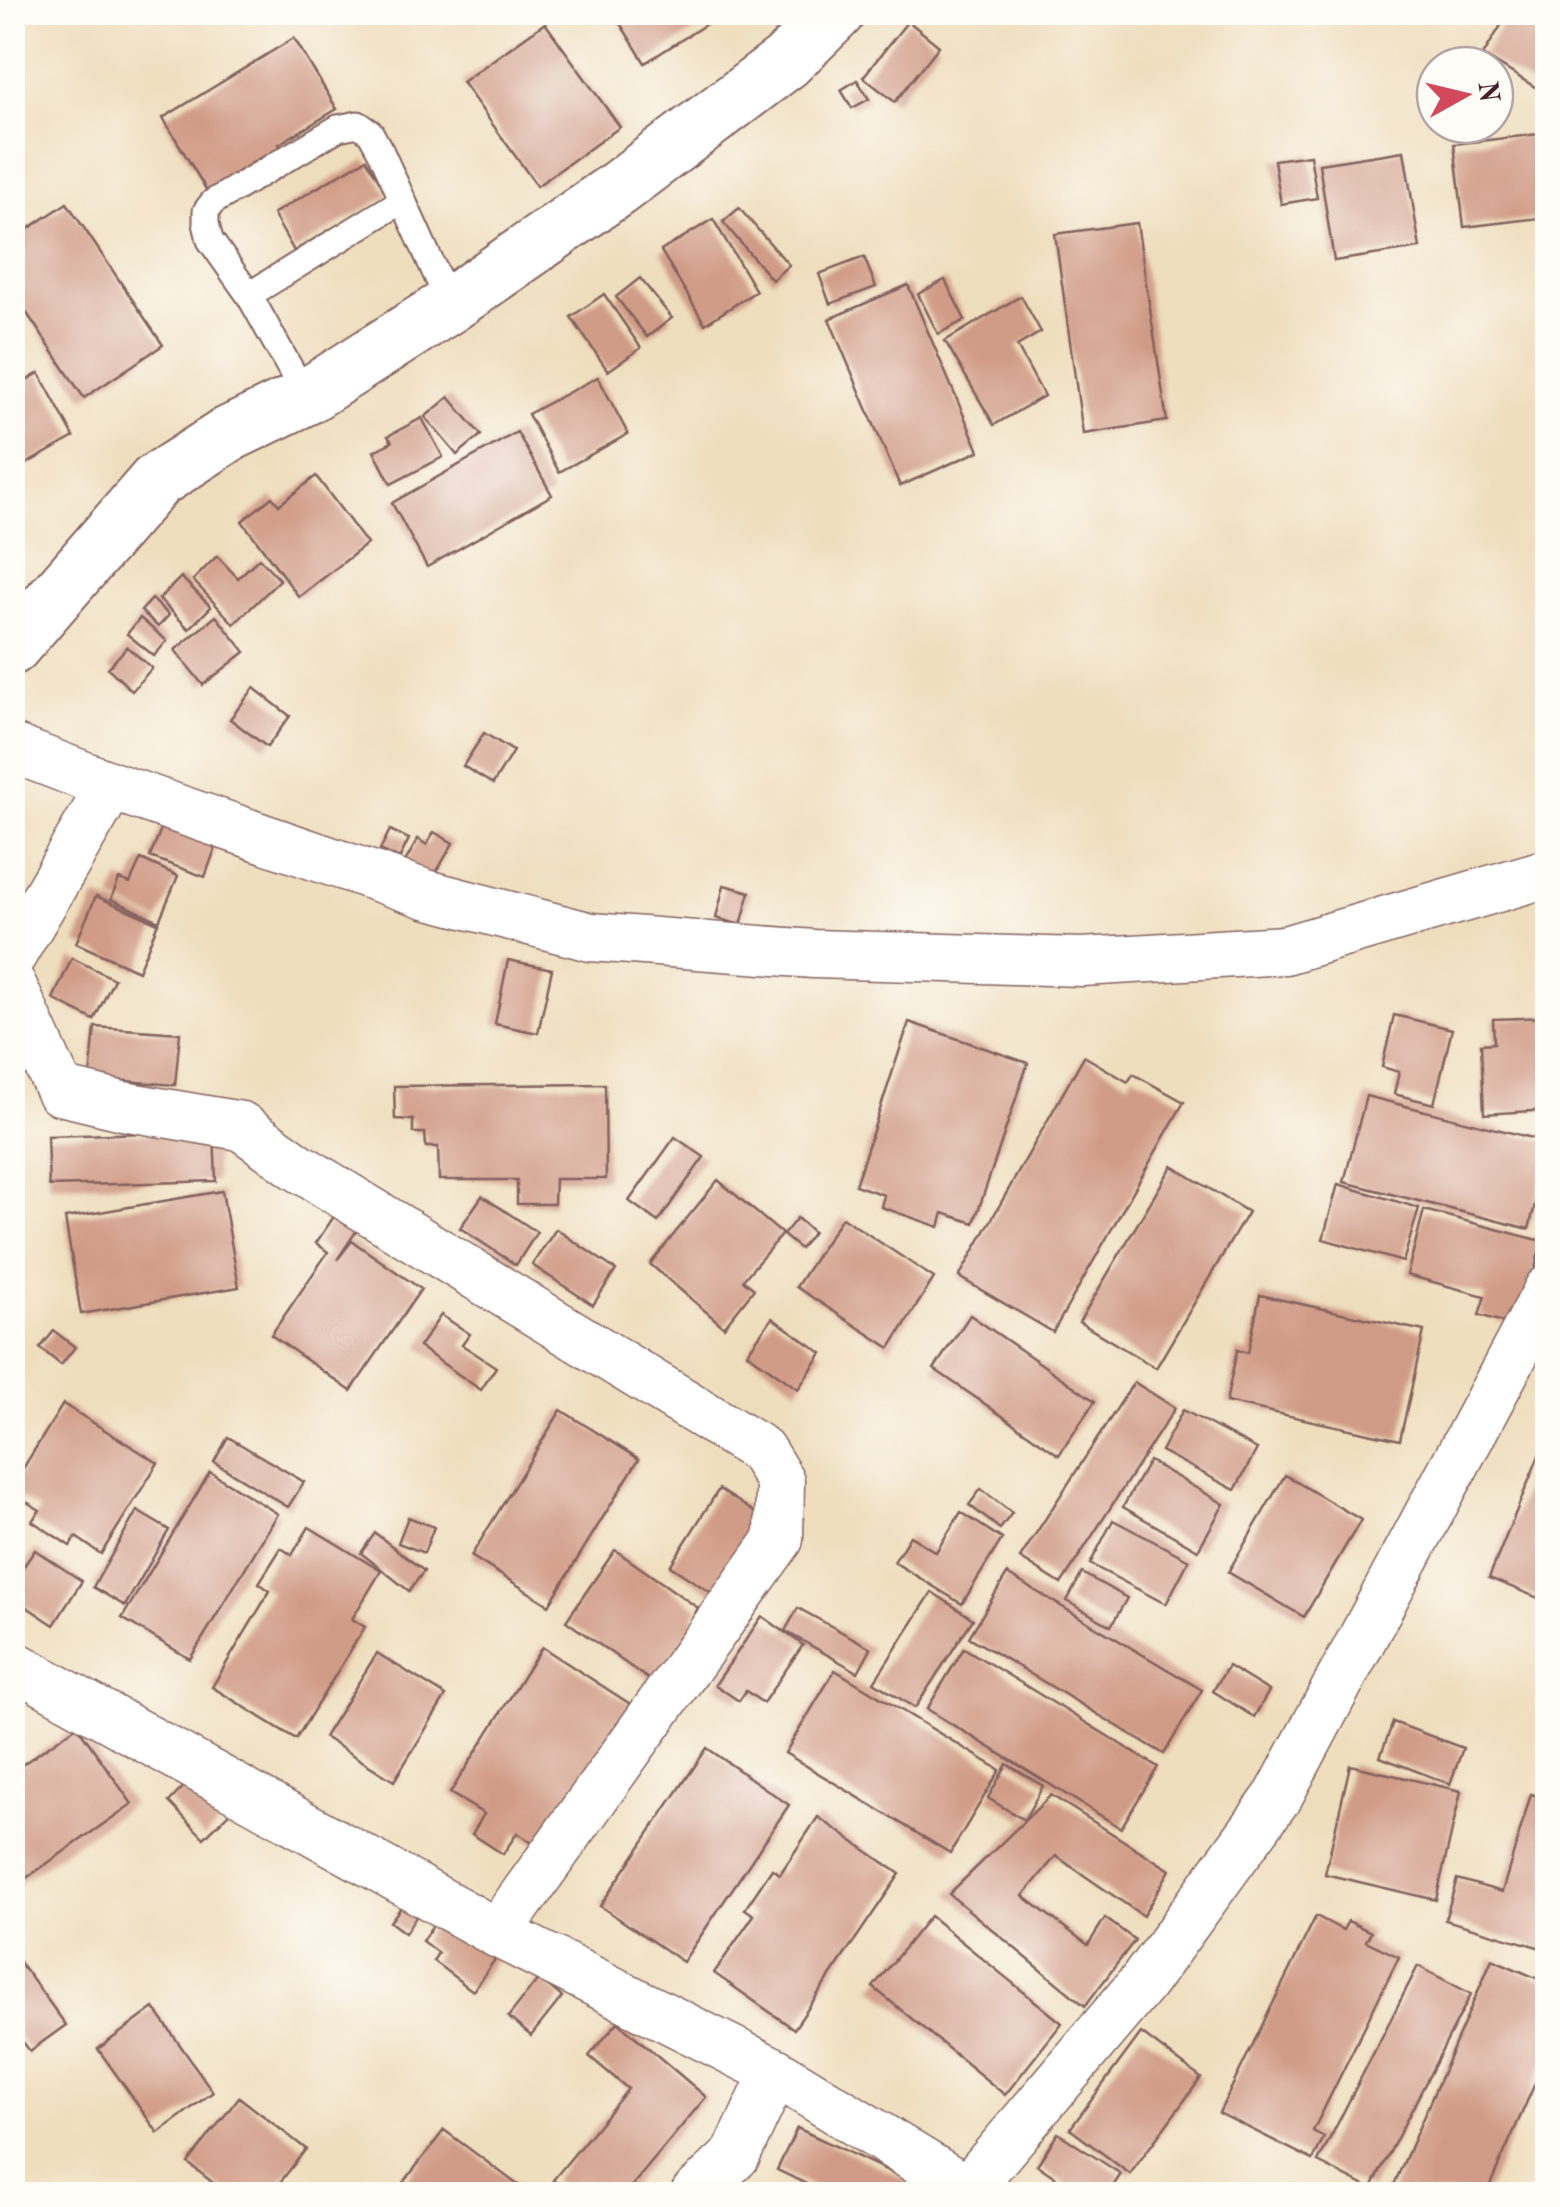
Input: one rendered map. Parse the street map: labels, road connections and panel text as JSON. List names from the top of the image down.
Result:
{
  "north": "right"
}
